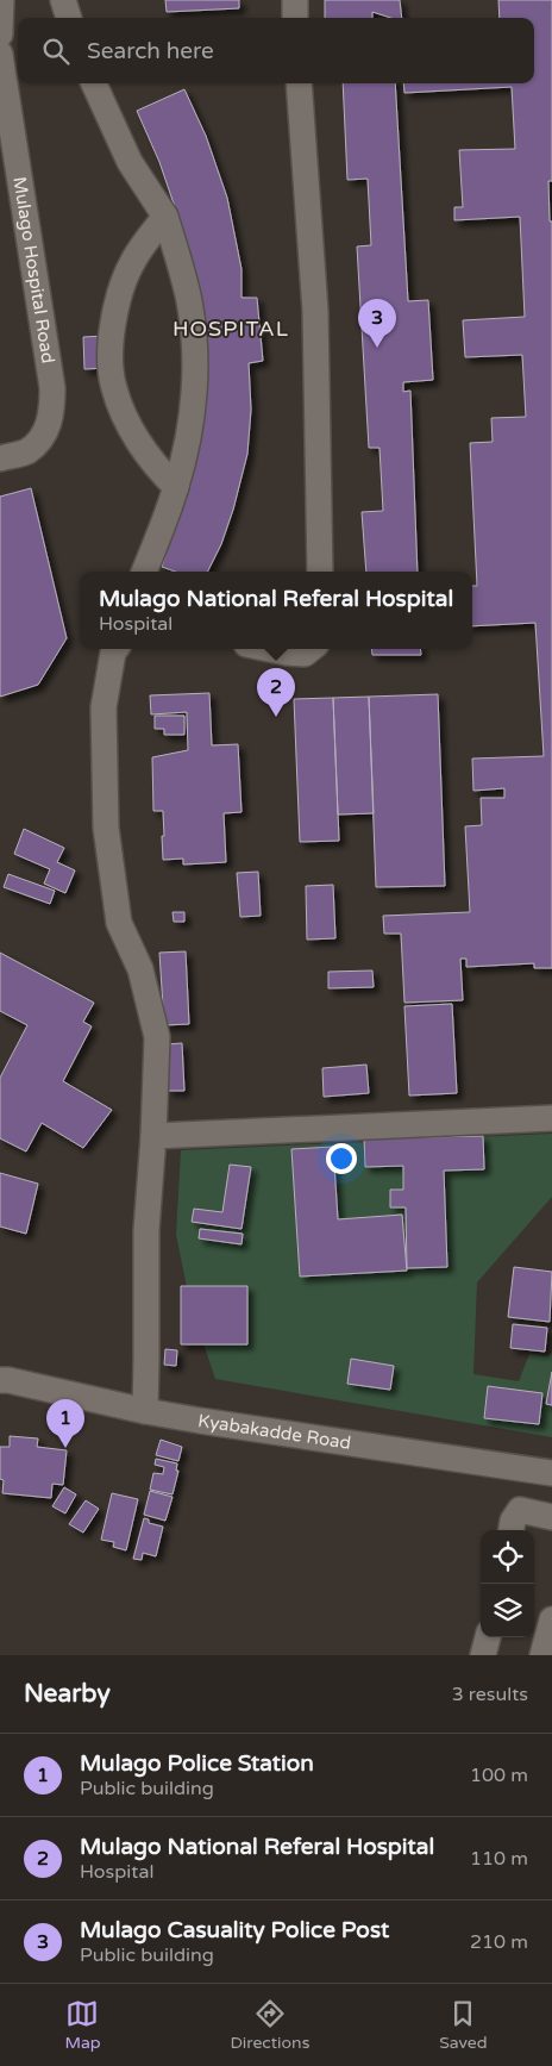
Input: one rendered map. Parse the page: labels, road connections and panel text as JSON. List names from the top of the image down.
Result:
{
  "streets": {
    "lane": ["Mulago Hospital Road", "Kyabakadde Road"]
  },
  "districts": ["HOSPITAL"],
  "page": {
    "search": "Search here",
    "pins": ["3", "2", "1"],
    "popup": ["Mulago National Referal Hospital", "Hospital"],
    "heading": ["Nearby", "3 results"],
    "list": [
      {
        "mark": "1",
        "name": "Mulago Police Station",
        "note": "Public building",
        "value": "100 m"
      },
      {
        "mark": "2",
        "name": "Mulago National Referal Hospital",
        "note": "Hospital",
        "value": "110 m"
      },
      {
        "mark": "3",
        "name": "Mulago Casuality Police Post",
        "note": "Public building",
        "value": "210 m"
      }
    ],
    "nav": ["Map", "Directions", "Saved"]
  }
}
